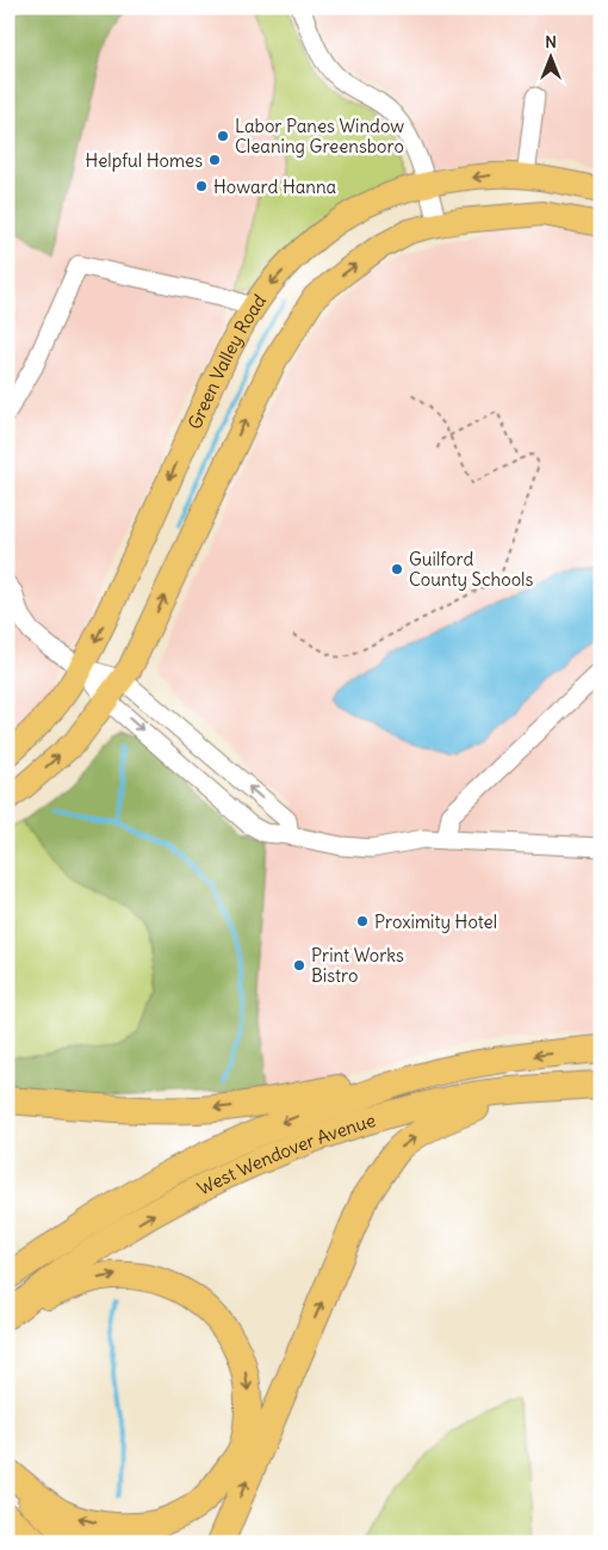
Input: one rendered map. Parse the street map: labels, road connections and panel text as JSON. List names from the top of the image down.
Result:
{
  "streets": {
    "highway": ["West Wendover Avenue"],
    "main road": ["Green Valley Road"]
  },
  "places": [
    "Labor Panes Window Cleaning Greensboro",
    "Helpful Homes",
    "Howard Hanna",
    "Guilford County Schools",
    "Proximity Hotel",
    "Print Works Bistro"
  ],
  "north": "top"
}
